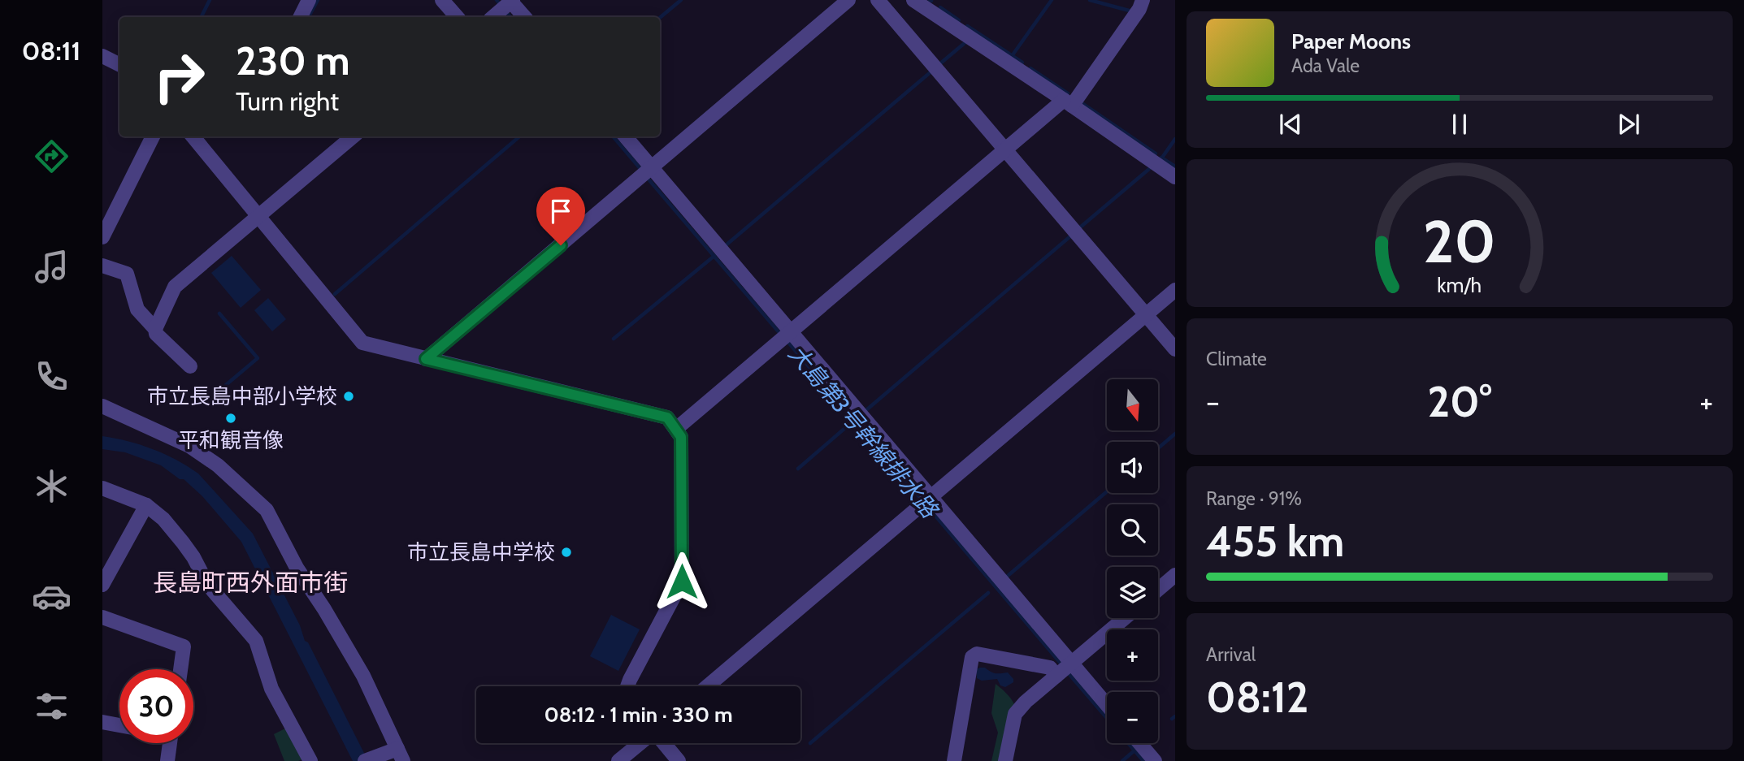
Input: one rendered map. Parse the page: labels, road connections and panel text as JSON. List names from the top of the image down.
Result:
{
  "districts": ["長島町西外面市街"],
  "water": ["大島第3号幹線排水路"],
  "places": ["市立長島中部小学校", "平和観音像", "市立長島中学校"],
  "north": "bottom",
  "page": {
    "tabs": "08:11",
    "turn": ["230 m", "Turn right"],
    "song": ["Paper Moons", "Ada Vale"],
    "tile": [
      "Climate",
      ["Range · 91%", "455 km"],
      ["Arrival", "08:12"]
    ],
    "heat": ["−", "20°", "+"],
    "map_buttons": ["+", "−"],
    "limit": "30",
    "trip": "08:12 · 1 min · 330 m",
    "gauge": ["20", "km/h"]
  }
}
